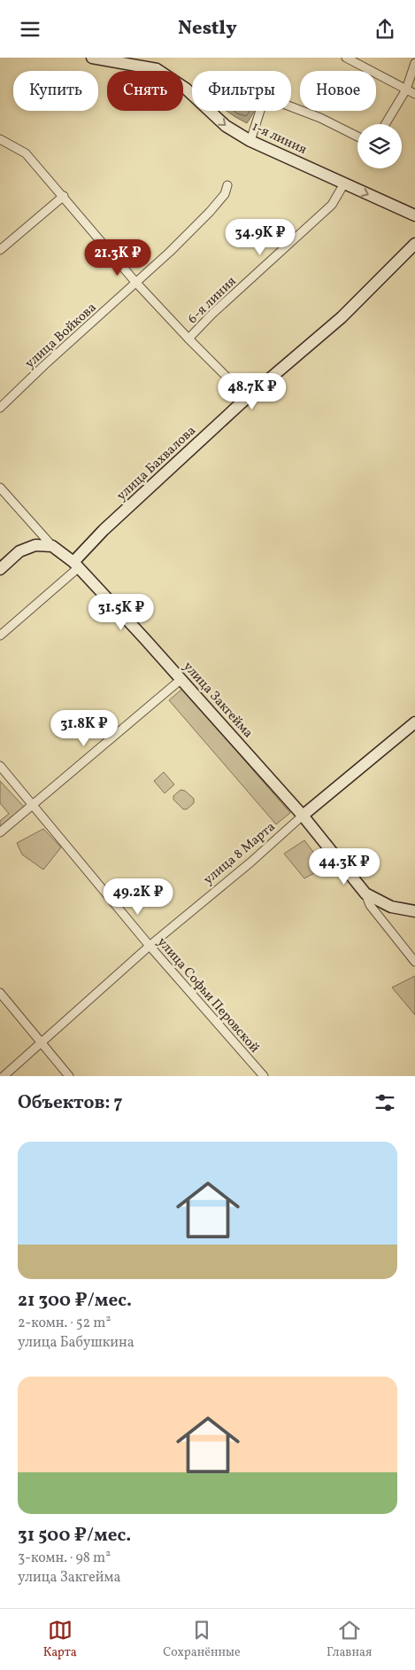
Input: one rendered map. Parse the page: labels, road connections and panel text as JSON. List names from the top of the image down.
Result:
{
  "streets": {
    "street": [
      "1-я линия",
      "6-я линия",
      "улица Войкова",
      "улица Бахвалова",
      "улица Закгейма",
      "улица 8 Марта",
      "улица Софьи Перовской"
    ]
  },
  "crossings": [
    ["1-я линия", "6-я линия"],
    ["улица Бахвалова", "улица Закгейма"],
    ["улица Закгейма", "улица 8 Марта"],
    ["улица 8 Марта", "улица Софьи Перовской"]
  ],
  "one_way": ["1-я линия"],
  "page": {
    "header": "Nestly",
    "chip": [
      "Купить",
      "Снять",
      "Фильтры",
      "Новое"
    ],
    "price": [
      "34.9K ₽",
      "21.3K ₽",
      "48.7K ₽",
      "31.5K ₽",
      "31.8K ₽",
      "44.3K ₽",
      "49.2K ₽"
    ],
    "heading": "Объектов: 7",
    "list": [
      {
        "name": "21 300 ₽/мес.",
        "note": "2-комн. · 52 m² · улица Бабушкина"
      },
      {
        "name": "31 500 ₽/мес.",
        "note": "3-комн. · 98 m² · улица Закгейма"
      }
    ],
    "tabs": ["Карта", "Сохранённые", "Главная"]
  }
}
